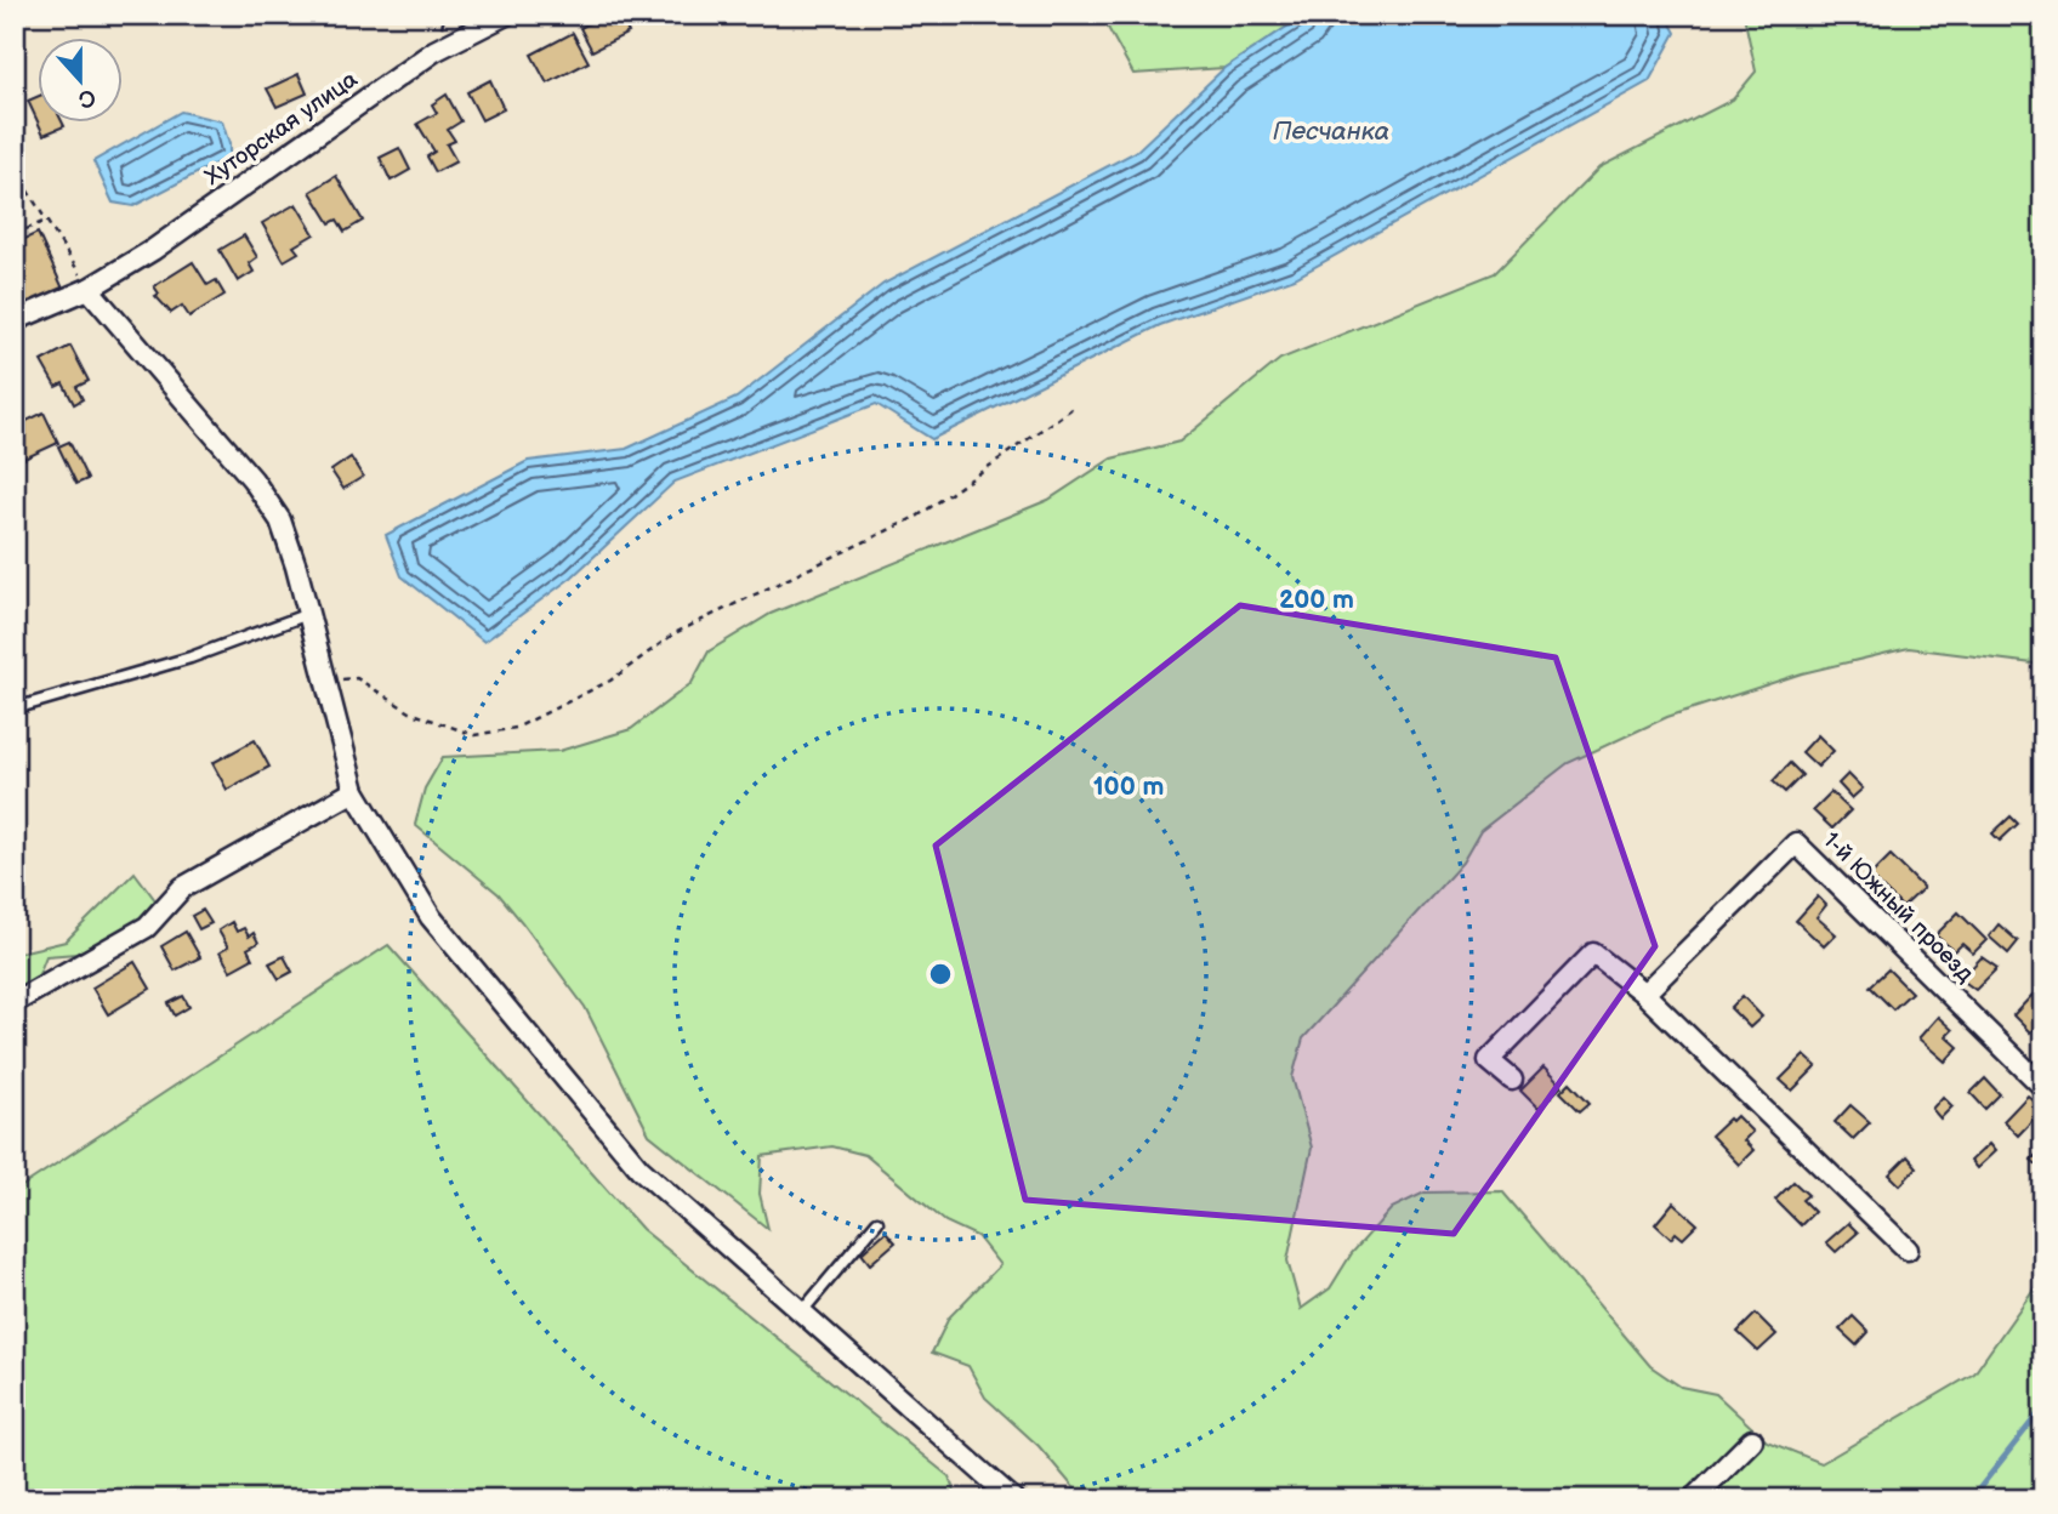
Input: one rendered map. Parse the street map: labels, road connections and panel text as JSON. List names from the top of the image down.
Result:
{
  "streets": {
    "street": ["Хуторская улица", "1-й Южный проезд"]
  },
  "water": ["Песчанка"],
  "north": "bottom",
  "rings": ["200 m", "100 m"]
}
